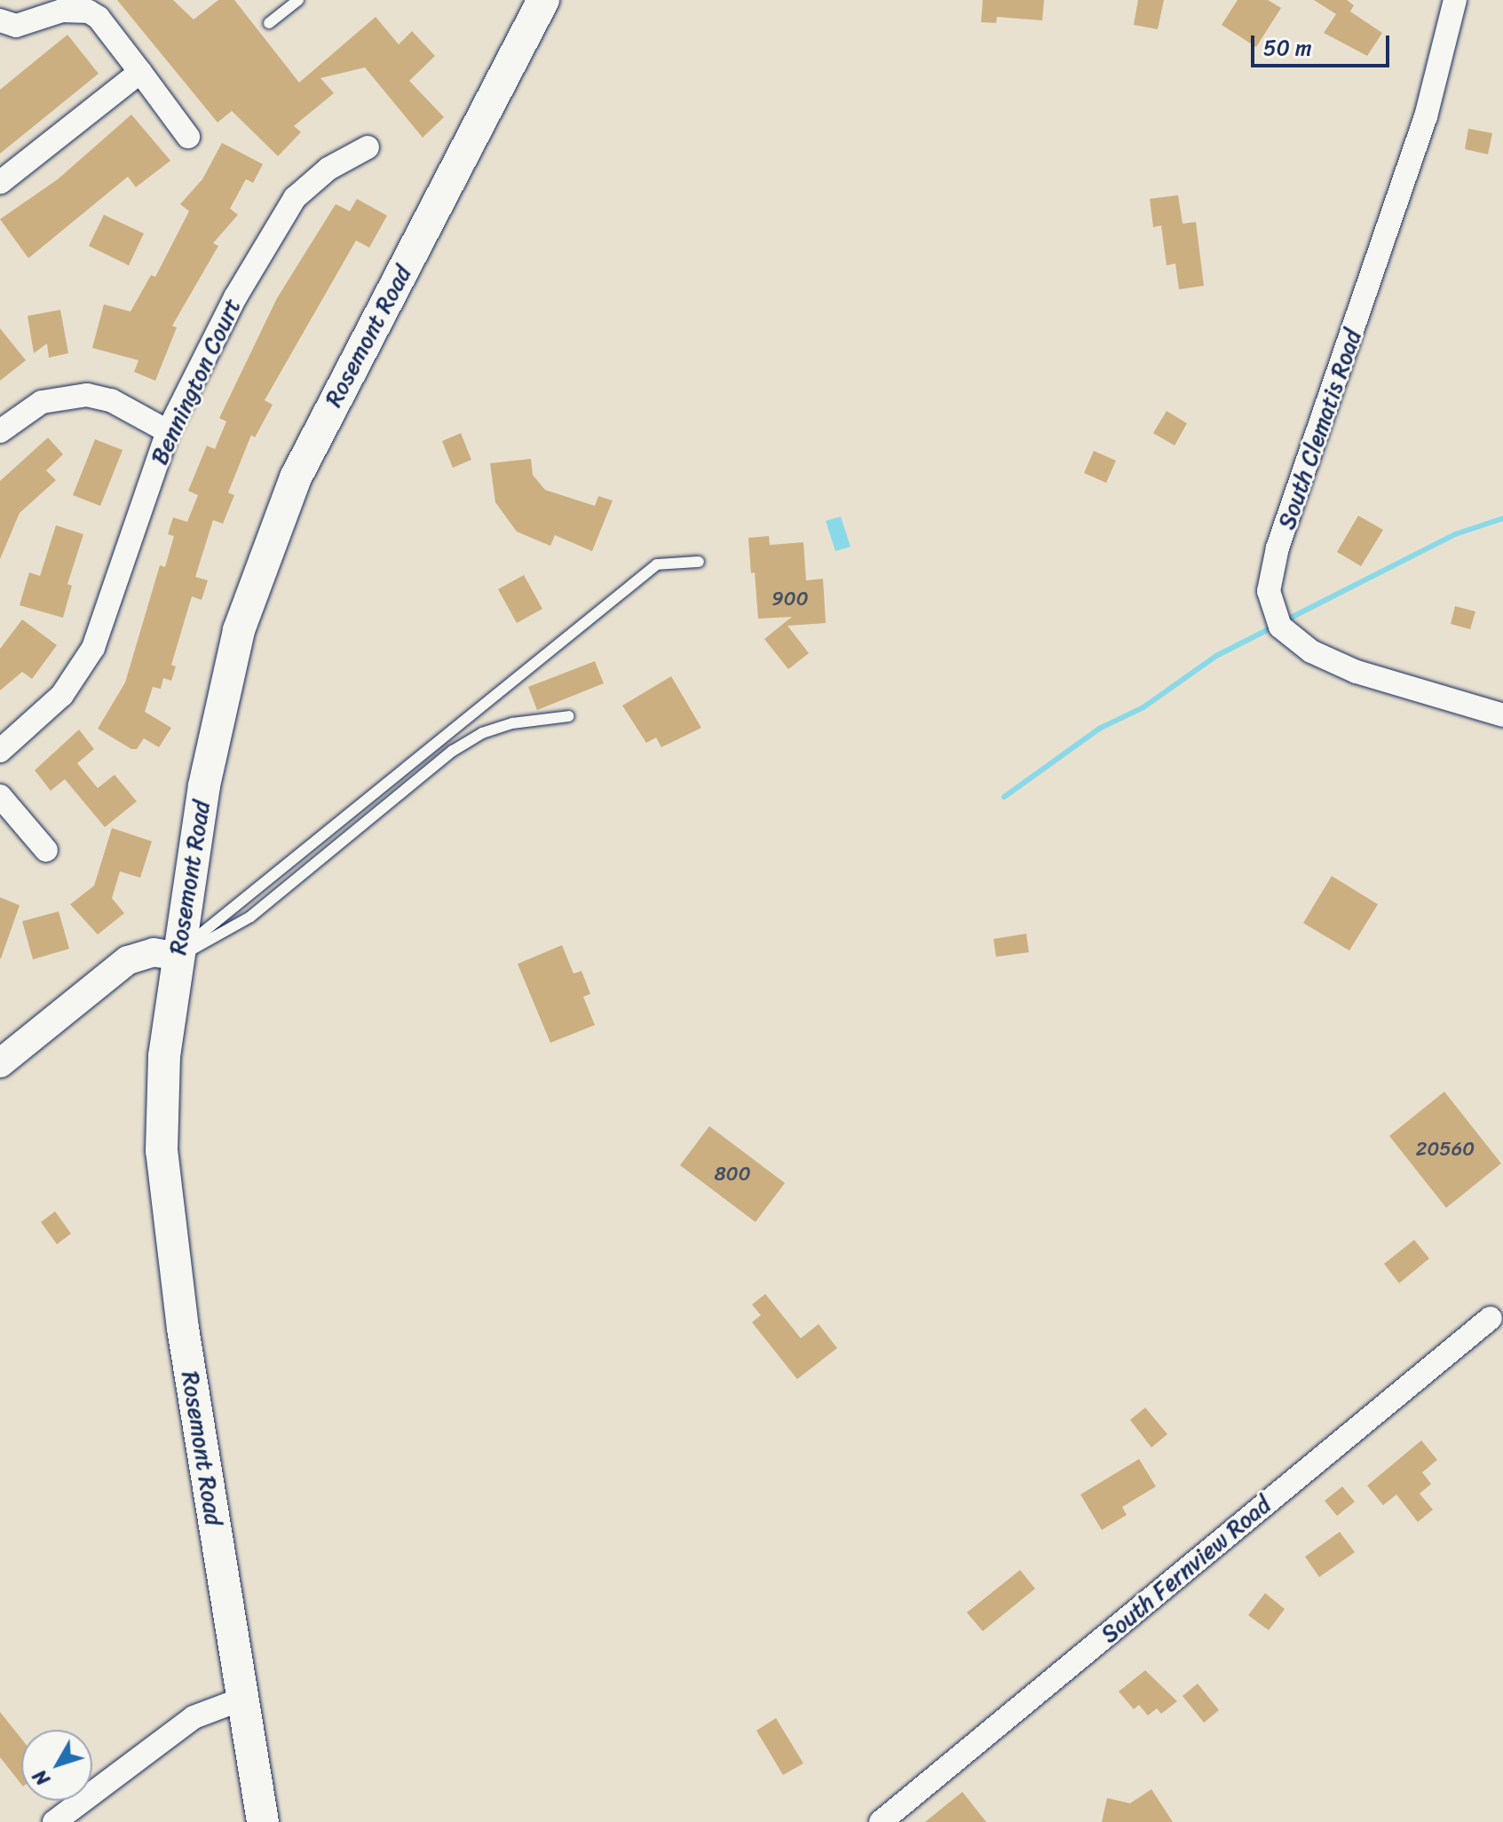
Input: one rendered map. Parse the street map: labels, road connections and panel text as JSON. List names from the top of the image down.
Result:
{
  "streets": {
    "main road": ["Rosemont Road"],
    "street": ["Bennington Court", "South Clematis Road", "South Fernview Road"]
  },
  "house_numbers": ["900", "20560", "800"],
  "scale_bar": "50 m",
  "north": "bottom left"
}
